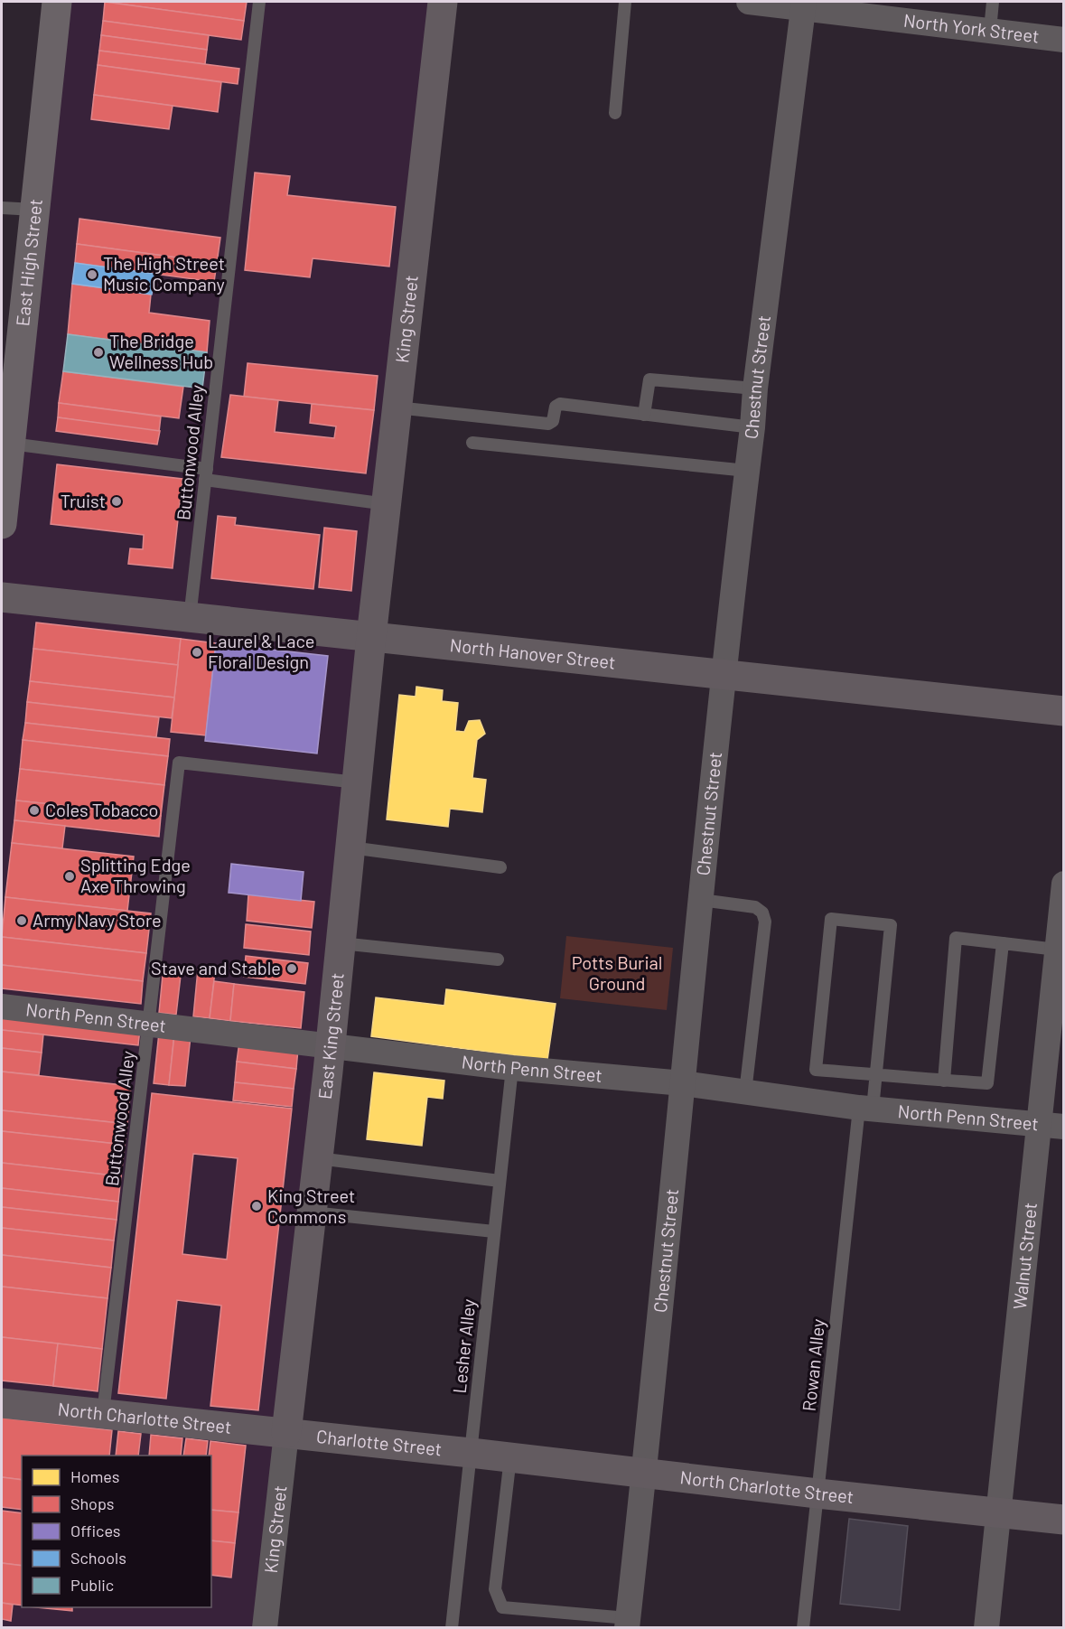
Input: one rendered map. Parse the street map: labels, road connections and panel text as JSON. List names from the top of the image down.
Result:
{
  "streets": {
    "main road": [
      "East High Street",
      "King Street",
      "North Hanover Street",
      "East King Street",
      "North Charlotte Street",
      "Charlotte Street"
    ],
    "street": [
      "North York Street",
      "Chestnut Street",
      "North Penn Street",
      "Walnut Street"
    ],
    "lane": ["Buttonwood Alley", "Lesher Alley", "Rowan Alley"]
  },
  "crossings": [
    ["North York Street", "Chestnut Street"],
    ["King Street", "North Hanover Street"],
    ["King Street", "East King Street"],
    ["King Street", "North Charlotte Street"],
    ["King Street", "Charlotte Street"],
    ["Chestnut Street", "North Hanover Street"],
    ["Chestnut Street", "North Penn Street"],
    ["Chestnut Street", "North Charlotte Street"],
    ["Buttonwood Alley", "North Hanover Street"],
    ["Buttonwood Alley", "North Penn Street"],
    ["Buttonwood Alley", "East King Street"],
    ["Buttonwood Alley", "North Charlotte Street"],
    ["North Hanover Street", "East King Street"],
    ["North Penn Street", "East King Street"],
    ["North Penn Street", "Walnut Street"],
    ["North Penn Street", "Lesher Alley"],
    ["North Penn Street", "Rowan Alley"],
    ["East King Street", "North Charlotte Street"],
    ["East King Street", "Charlotte Street"],
    ["Walnut Street", "North Charlotte Street"],
    ["Lesher Alley", "North Charlotte Street"],
    ["Lesher Alley", "Charlotte Street"],
    ["Rowan Alley", "North Charlotte Street"],
    ["North Charlotte Street", "Charlotte Street"]
  ],
  "parks": ["Potts Burial Ground"],
  "places": [
    "The High Street Music Company",
    "The Bridge Wellness Hub",
    "Truist",
    "Laurel & Lace Floral Design",
    "Coles Tobacco",
    "Splitting Edge Axe Throwing",
    "Army Navy Store",
    "Stave and Stable",
    "King Street Commons"
  ],
  "legend": [
    "Homes",
    "Shops",
    "Offices",
    "Schools",
    "Public"
  ]
}
